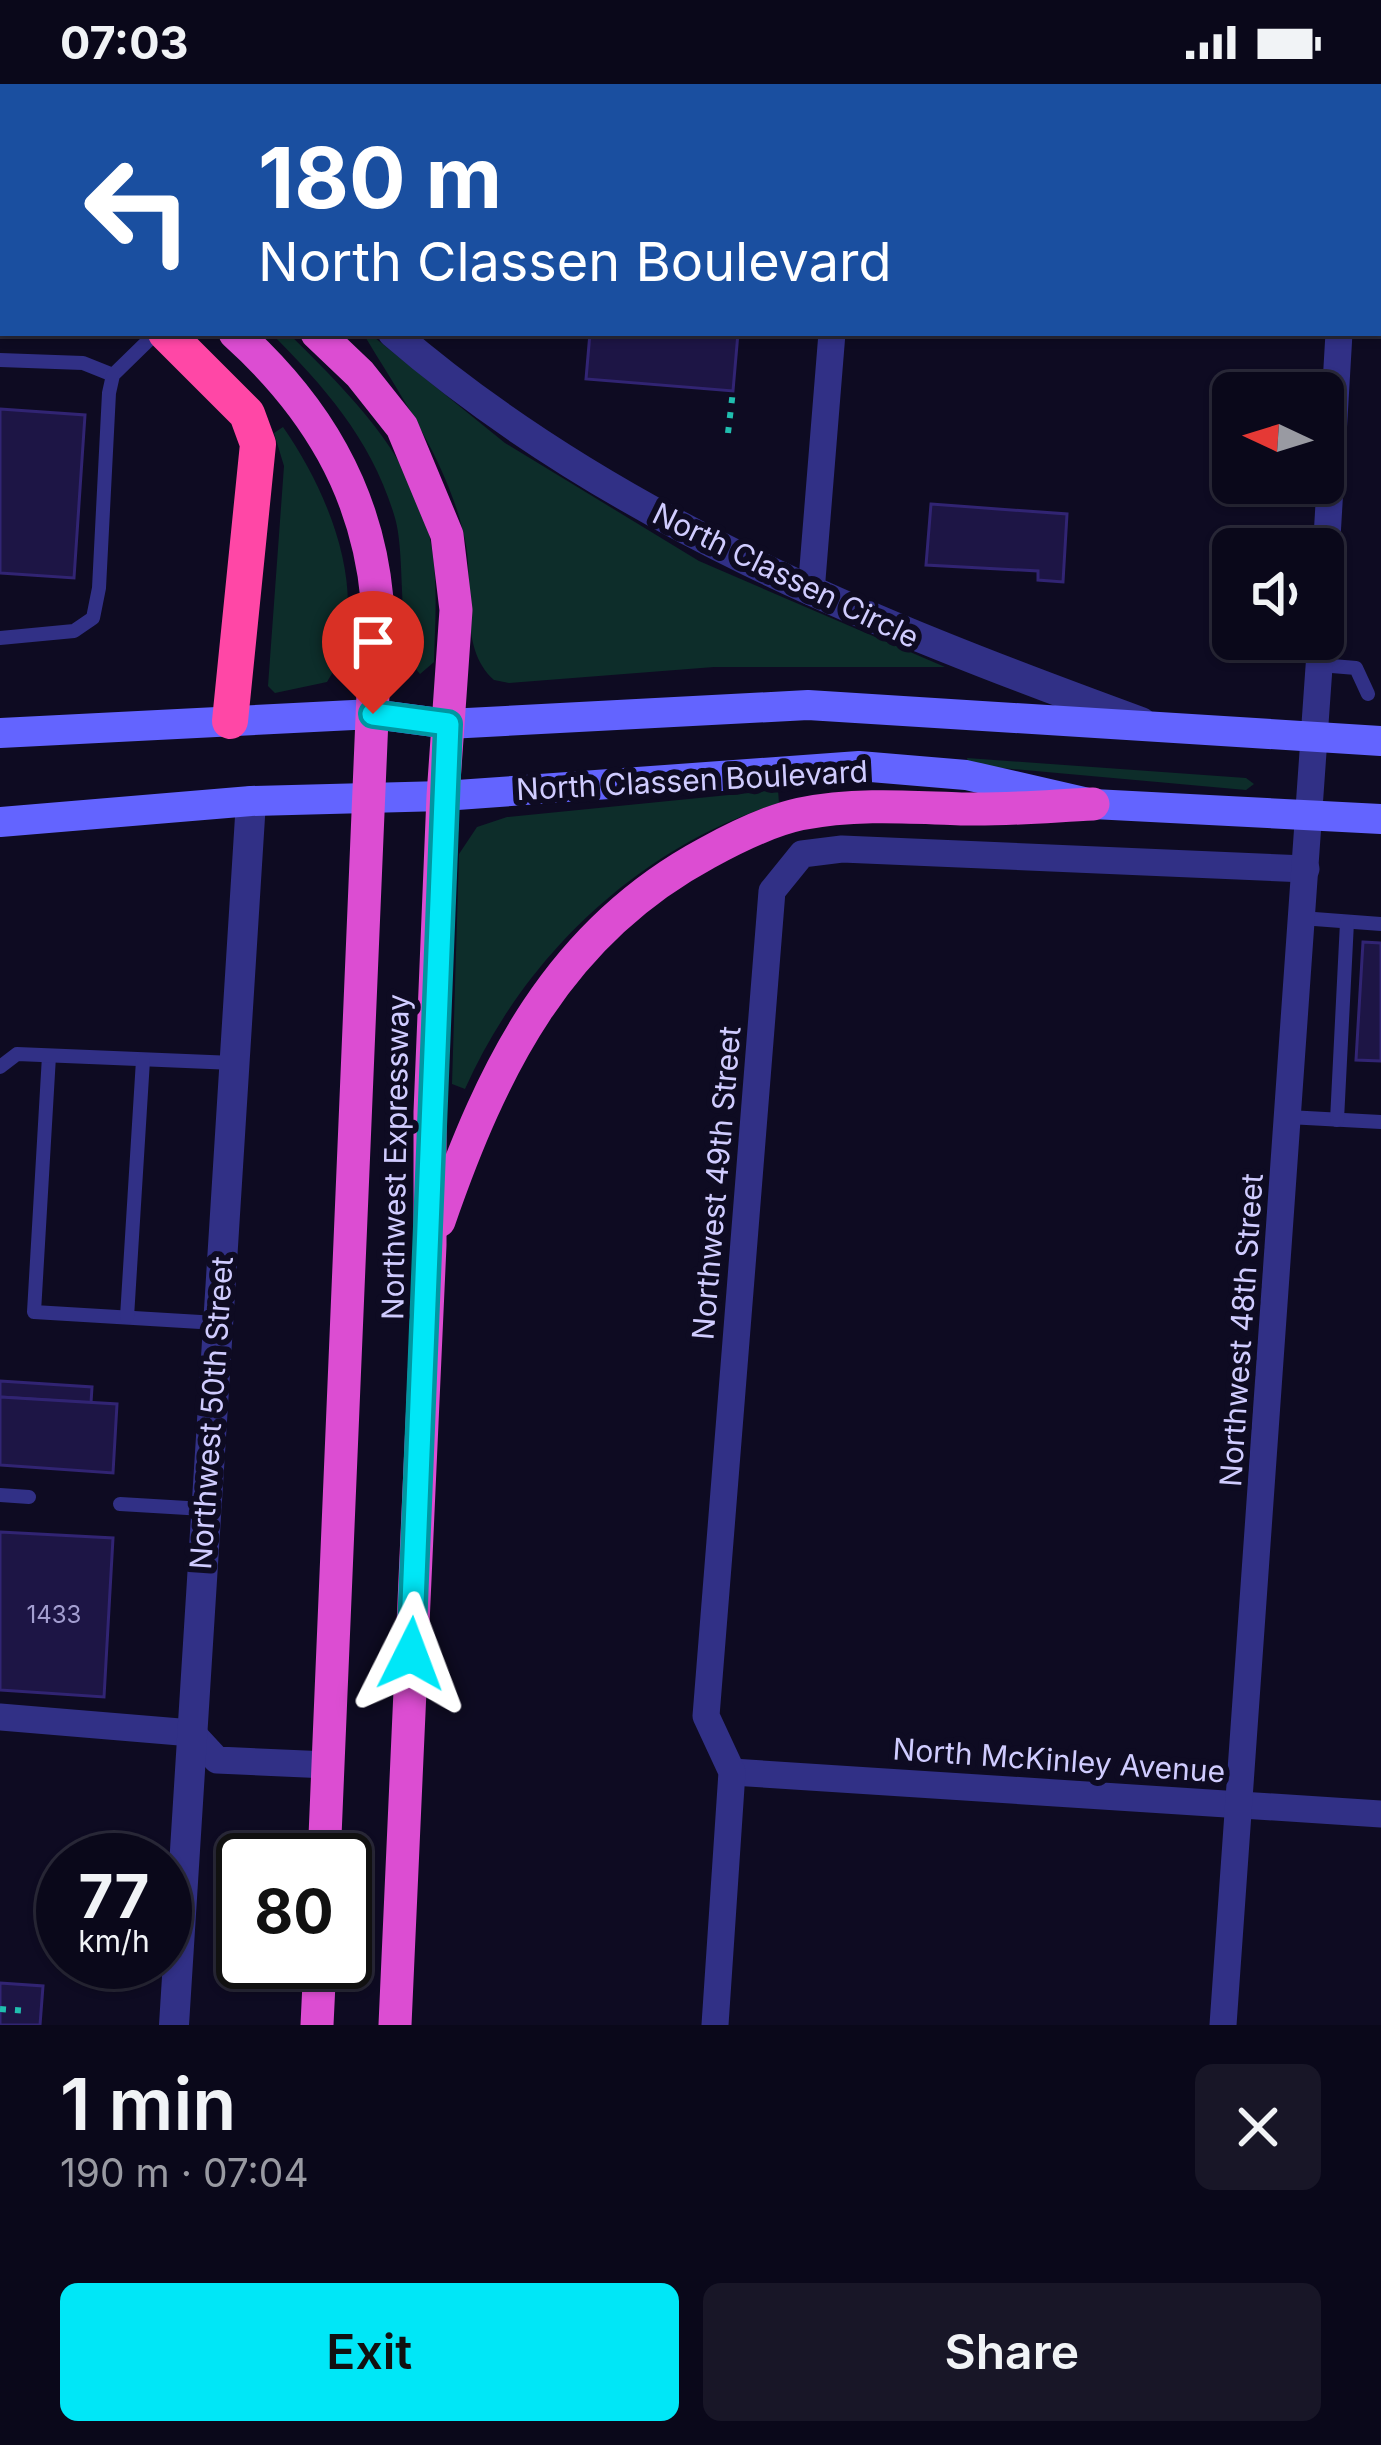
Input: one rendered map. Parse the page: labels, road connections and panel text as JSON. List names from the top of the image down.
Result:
{
  "streets": {
    "highway": ["Northwest Expressway"],
    "main road": ["North Classen Boulevard"],
    "street": [
      "North Classen Circle",
      "Northwest 49th Street",
      "Northwest 48th Street",
      "Northwest 50th Street",
      "North McKinley Avenue"
    ]
  },
  "crossings": [
    ["North Classen Circle", "North Classen Boulevard"],
    ["North Classen Boulevard", "Northwest Expressway"],
    ["North Classen Boulevard", "Northwest 48th Street"],
    ["North Classen Boulevard", "Northwest 50th Street"],
    ["Northwest 49th Street", "Northwest 48th Street"],
    ["Northwest 49th Street", "North McKinley Avenue"],
    ["Northwest 48th Street", "North McKinley Avenue"]
  ],
  "house_numbers": ["1433"],
  "north": "left",
  "page": {
    "status": "07:03",
    "turn": ["180 m", "North Classen Boulevard"],
    "speed": "77 km/h",
    "limit": "80",
    "heading": ["1 min", "190 m · 07:04"],
    "buttons": ["Exit", "Share"]
  }
}
